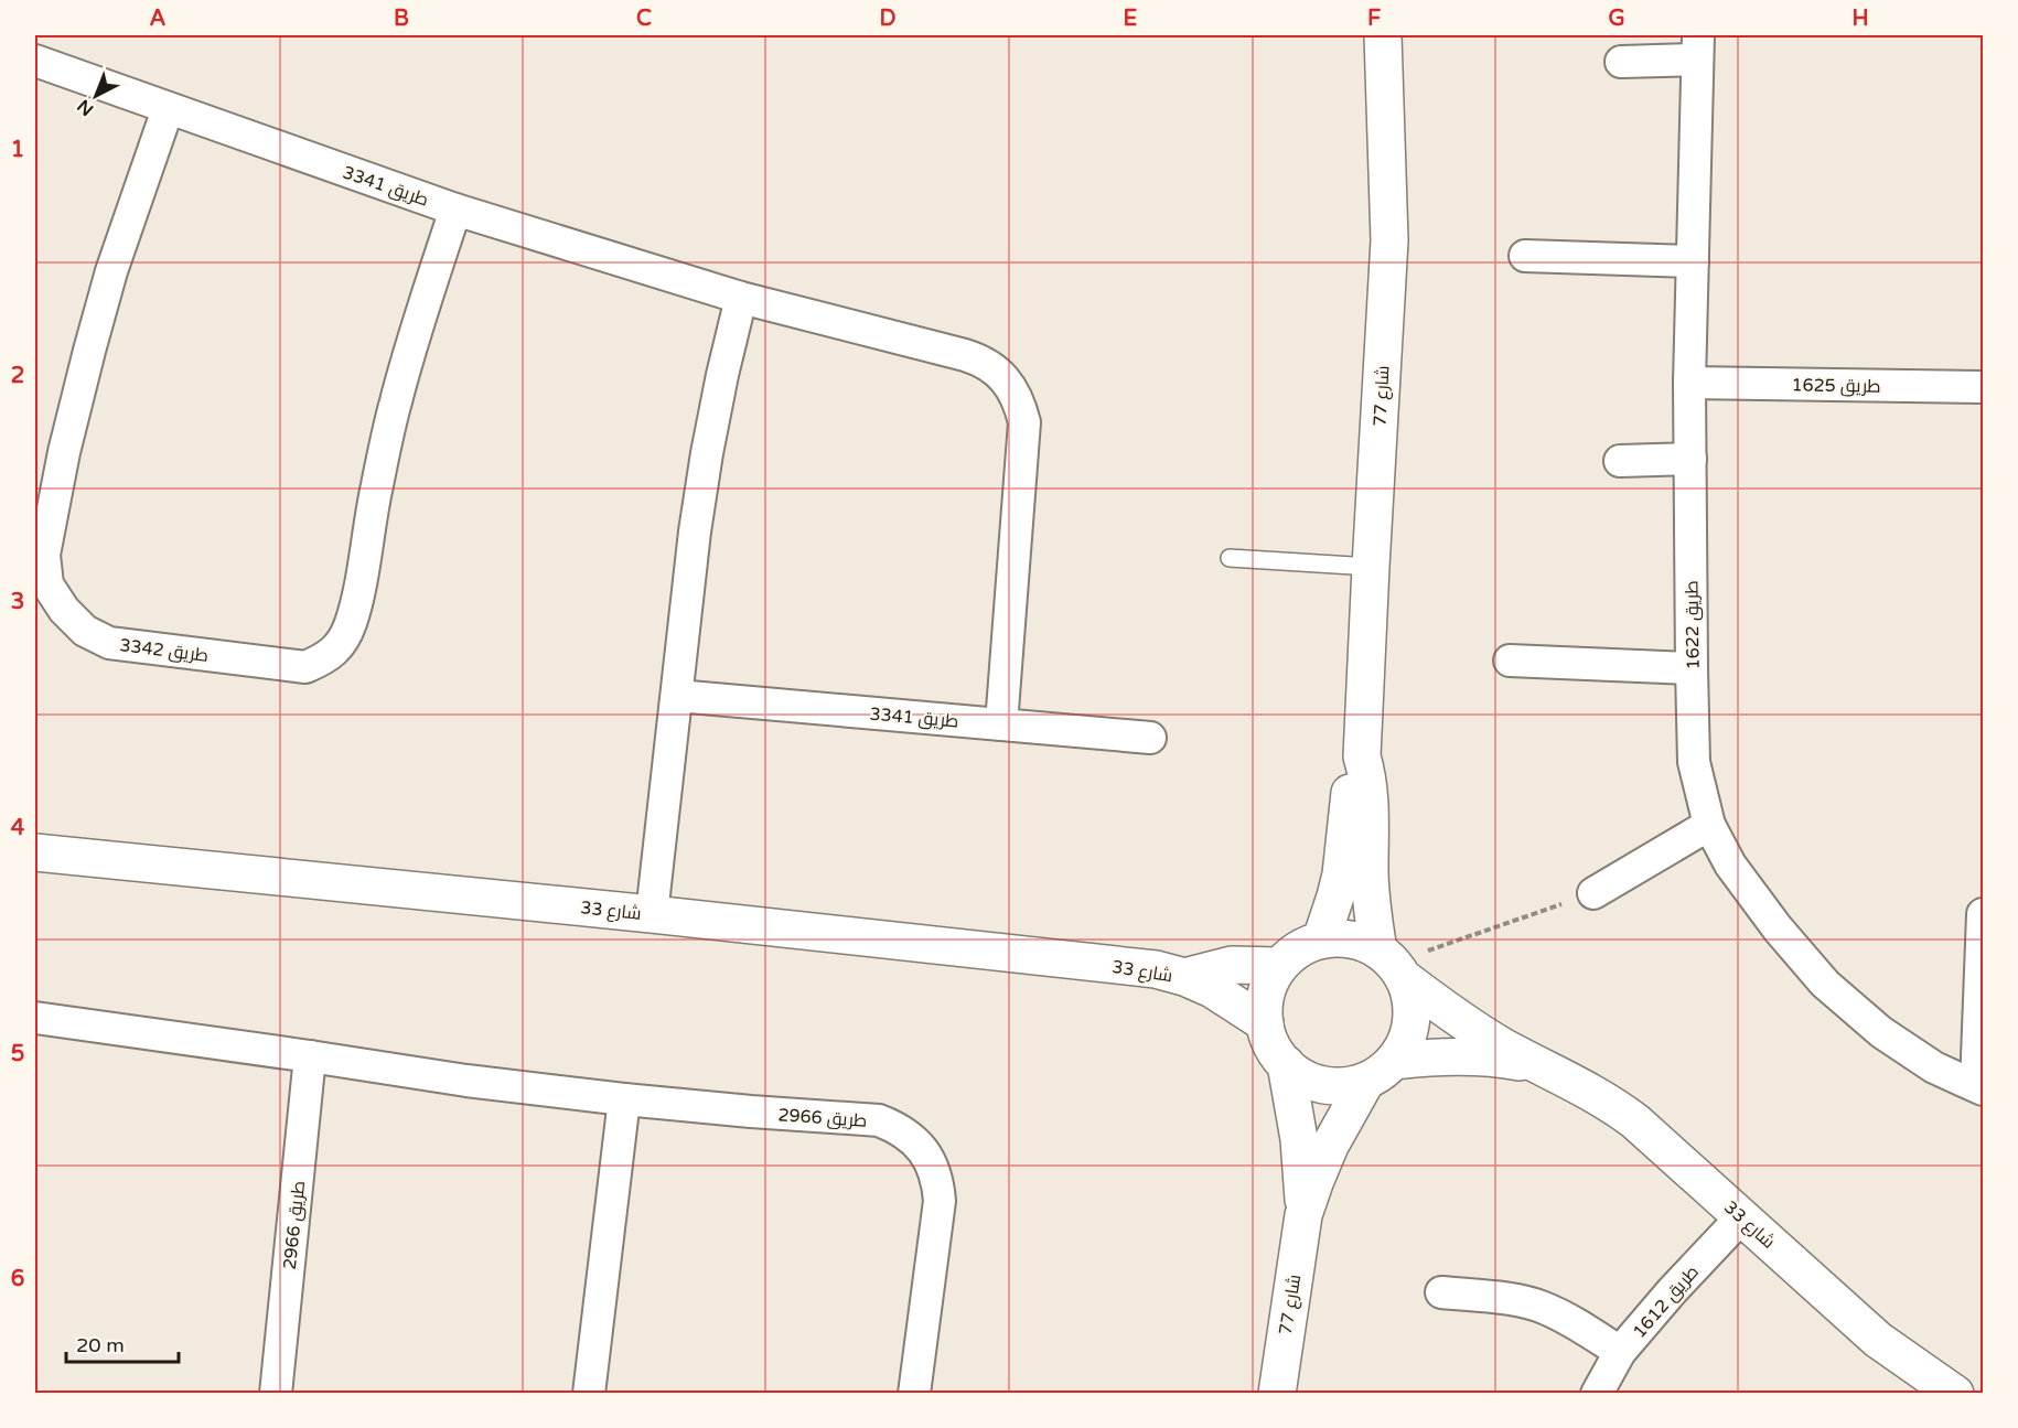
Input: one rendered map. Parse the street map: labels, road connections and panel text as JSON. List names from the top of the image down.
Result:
{
  "streets": {
    "street": [
      "طريق 3341",
      "طريق 1625",
      "شارع 77",
      "طريق 1622",
      "طريق 3342",
      "شارع 33",
      "طريق 2966",
      "طريق 1612"
    ]
  },
  "crossings": [
    ["طريق 3341", "طريق 3342"],
    ["طريق 1625", "طريق 1622"],
    ["شارع 77", "شارع 33"],
    ["شارع 33", "طريق 1612"]
  ],
  "scale_bar": "20 m",
  "north": "bottom left",
  "grid": {
    "columns": [
      "A",
      "B",
      "C",
      "D",
      "E",
      "F",
      "G",
      "H"
    ],
    "rows": [
      "1",
      "2",
      "3",
      "4",
      "5",
      "6"
    ]
  }
}
